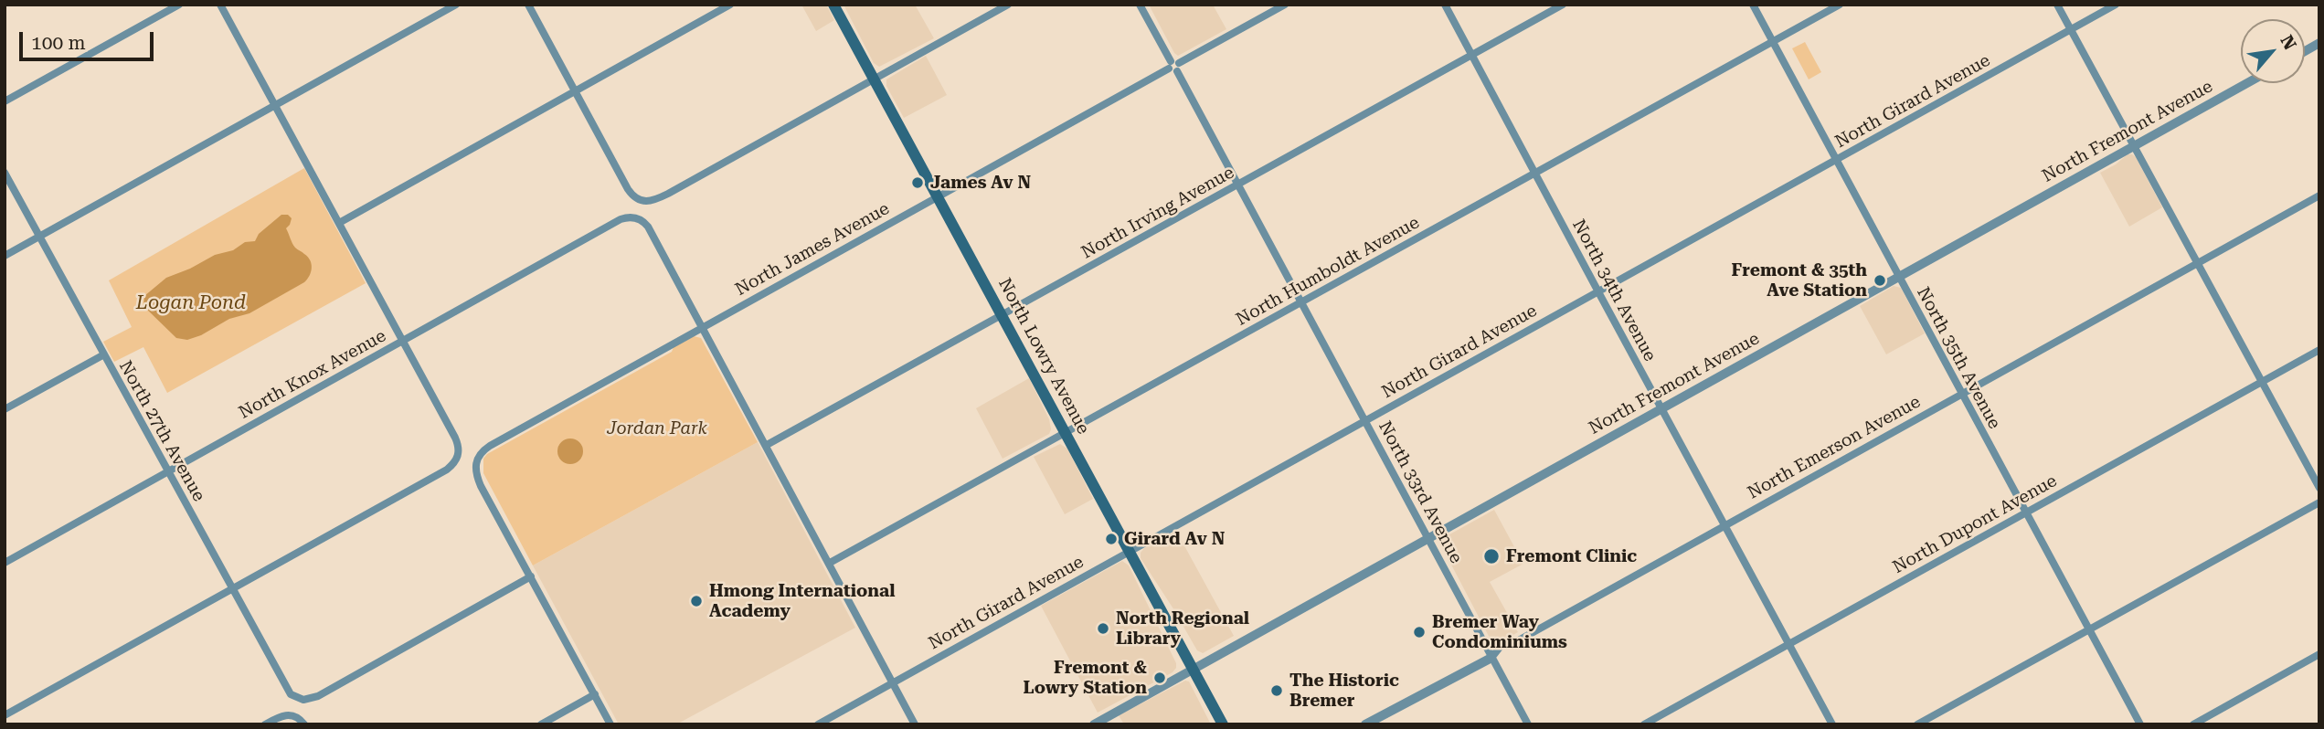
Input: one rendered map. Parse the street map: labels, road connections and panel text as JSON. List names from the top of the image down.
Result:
{
  "streets": {
    "main road": ["North Lowry Avenue"],
    "street": [
      "North Girard Avenue",
      "North Fremont Avenue",
      "North Irving Avenue",
      "North James Avenue",
      "North Humboldt Avenue",
      "North 34th Avenue",
      "North 35th Avenue",
      "North Knox Avenue",
      "North 27th Avenue",
      "North Emerson Avenue",
      "North 33rd Avenue",
      "North Dupont Avenue"
    ]
  },
  "crossings": [
    ["North Girard Avenue", "North 34th Avenue"],
    ["North Girard Avenue", "North Lowry Avenue"],
    ["North Girard Avenue", "North 35th Avenue"],
    ["North Girard Avenue", "North 33rd Avenue"],
    ["North Fremont Avenue", "North 34th Avenue"],
    ["North Fremont Avenue", "North Lowry Avenue"],
    ["North Fremont Avenue", "North 35th Avenue"],
    ["North Fremont Avenue", "North 33rd Avenue"],
    ["North Irving Avenue", "North 34th Avenue"],
    ["North Irving Avenue", "North Lowry Avenue"],
    ["North Irving Avenue", "North 33rd Avenue"],
    ["North James Avenue", "North Lowry Avenue"],
    ["North James Avenue", "North Knox Avenue"],
    ["North James Avenue", "North 27th Avenue"],
    ["North James Avenue", "North 33rd Avenue"],
    ["North Humboldt Avenue", "North 34th Avenue"],
    ["North Humboldt Avenue", "North Lowry Avenue"],
    ["North Humboldt Avenue", "North 35th Avenue"],
    ["North Humboldt Avenue", "North 33rd Avenue"],
    ["North 34th Avenue", "North Emerson Avenue"],
    ["North 34th Avenue", "North Dupont Avenue"],
    ["North 35th Avenue", "North Emerson Avenue"],
    ["North 35th Avenue", "North Dupont Avenue"],
    ["North Knox Avenue", "North 27th Avenue"],
    ["North Emerson Avenue", "North 33rd Avenue"]
  ],
  "water": ["Logan Pond"],
  "parks": ["Jordan Park"],
  "places": [
    "James Av N",
    "Fremont & 35th Ave Station",
    "Girard Av N",
    "Fremont Clinic",
    "Hmong International Academy",
    "North Regional Library",
    "Bremer Way Condominiums",
    "Fremont & Lowry Station",
    "The Historic Bremer"
  ],
  "scale_bar": "100 m",
  "north": "top right"
}
